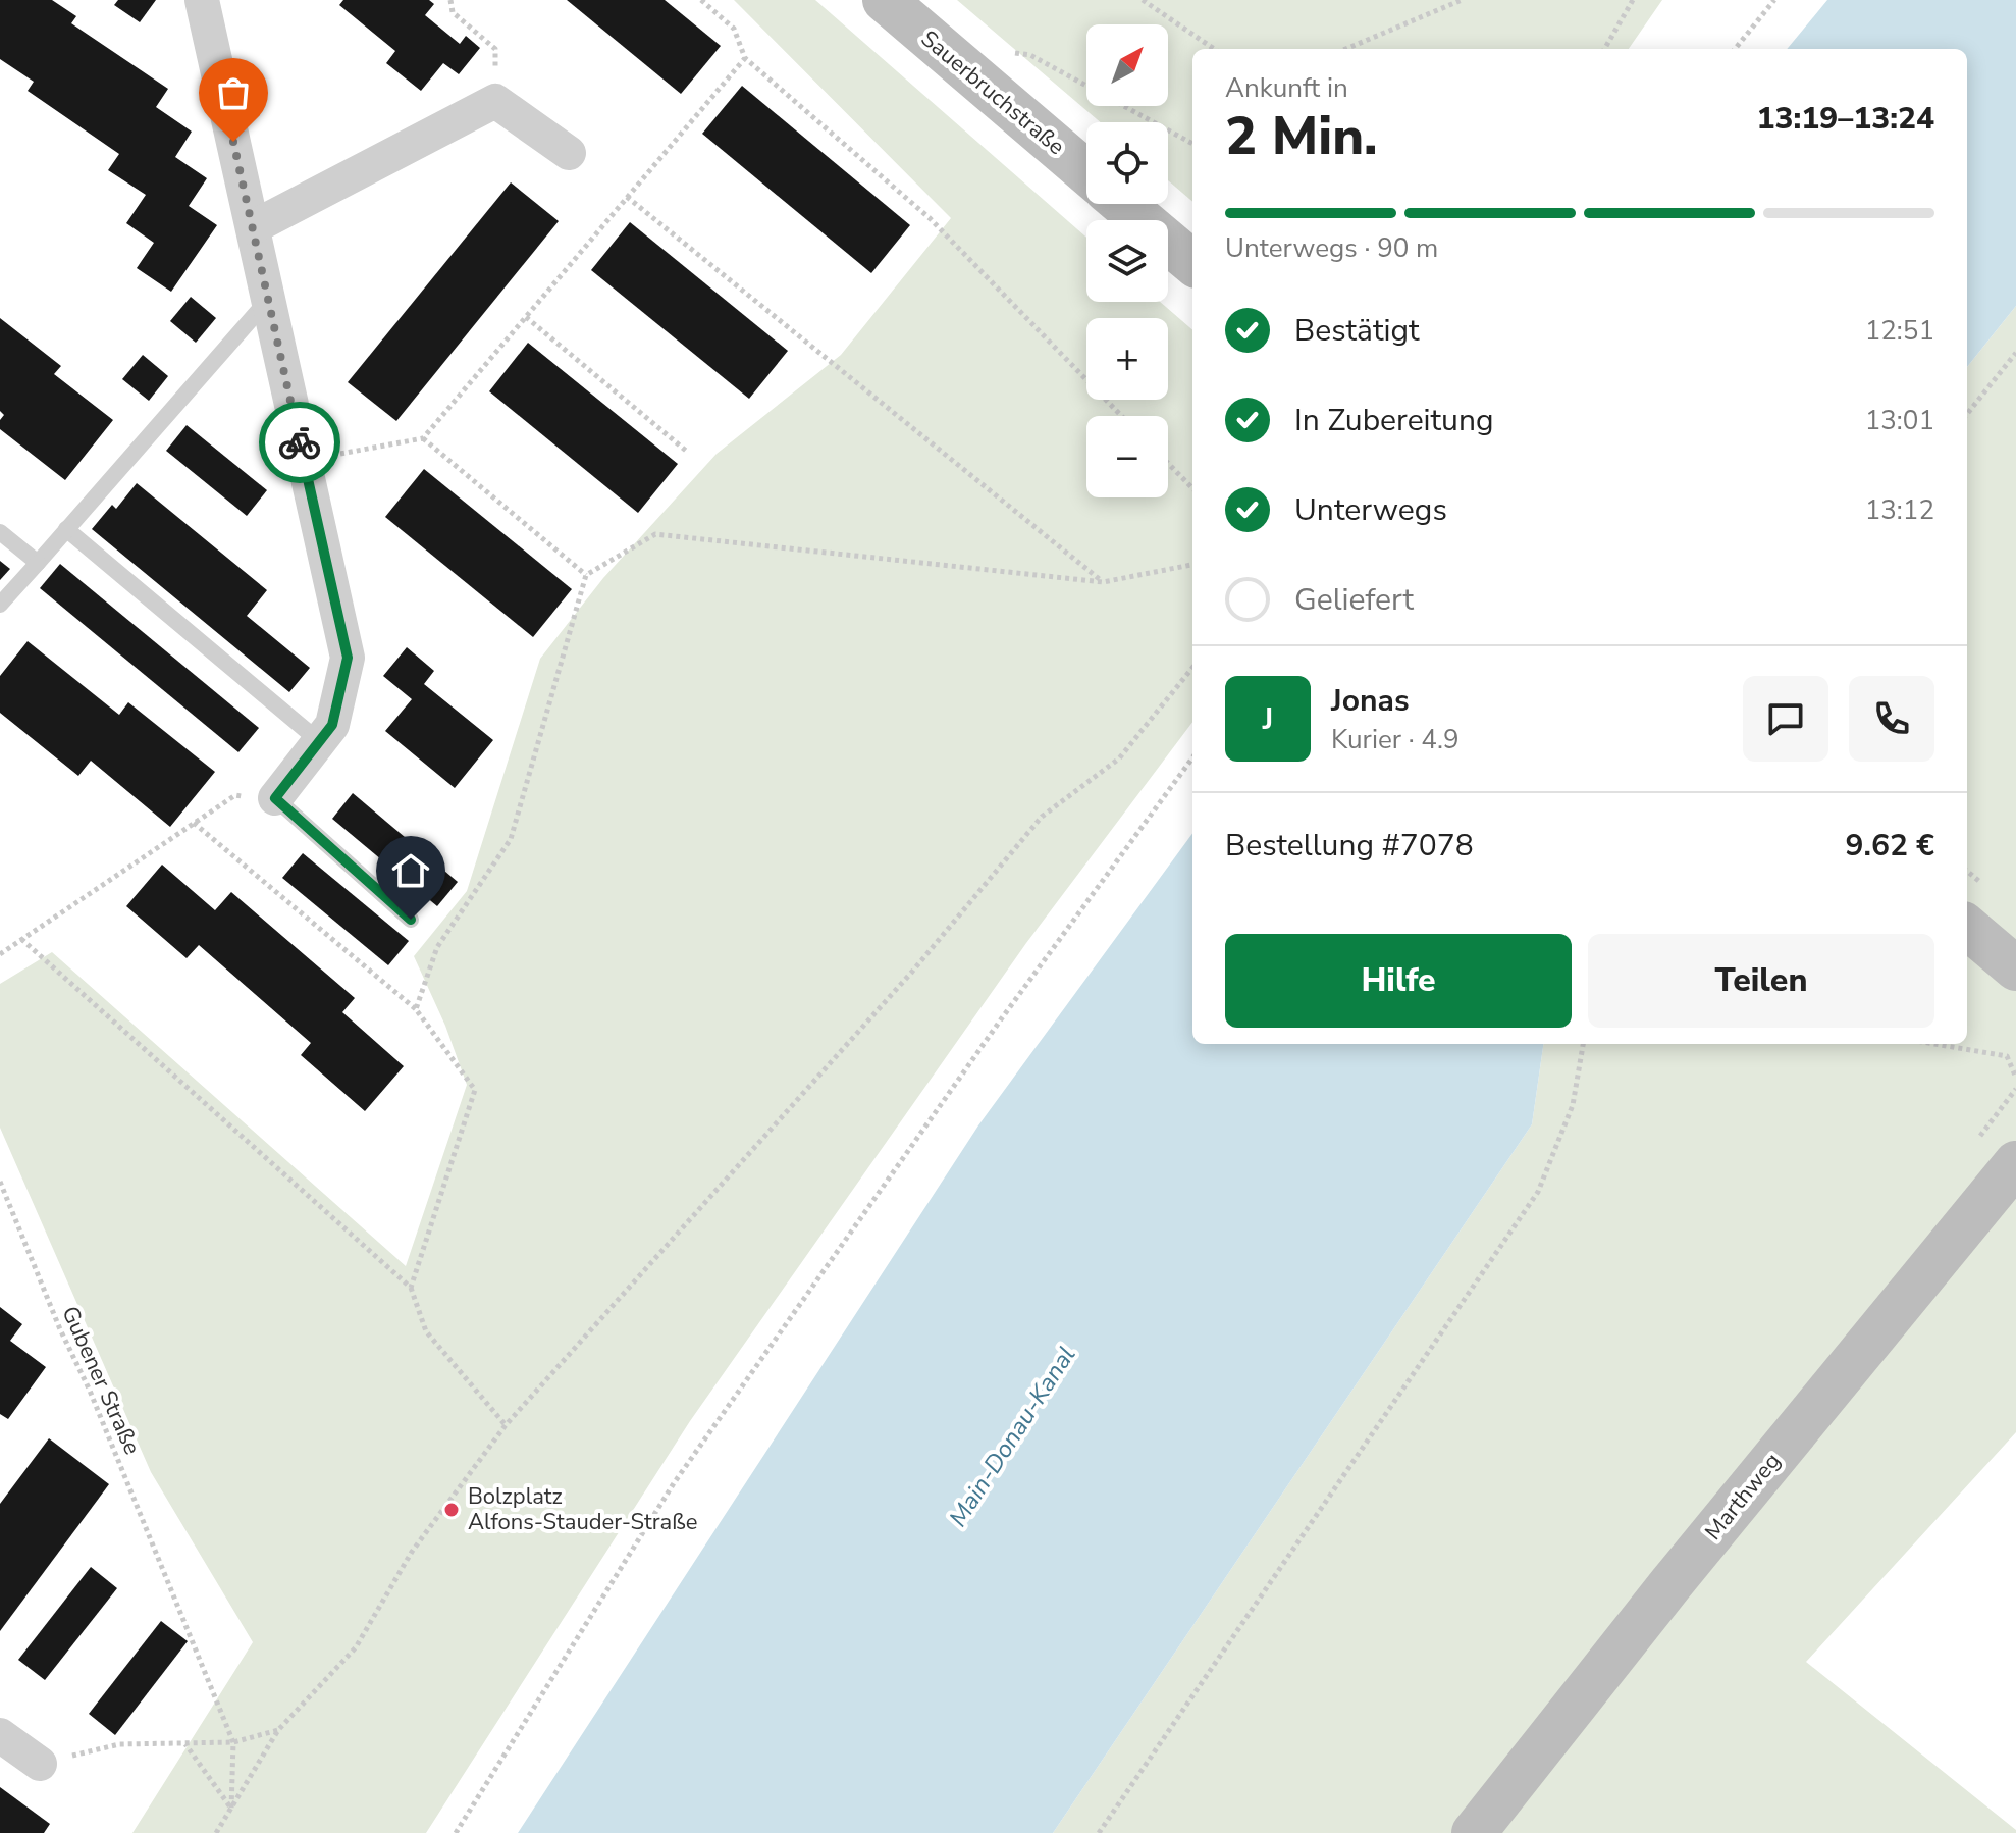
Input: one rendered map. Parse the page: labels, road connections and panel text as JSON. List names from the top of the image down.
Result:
{
  "streets": {
    "main road": ["Sauerbruchstraße", "Marthweg"],
    "path": ["Gubener Straße"]
  },
  "water": ["Main-Donau-Kanal"],
  "places": ["Bolzplatz Alfons-Stauder-Straße"],
  "north": "top right",
  "page": {
    "map_buttons": ["+", "−"],
    "heading": ["2 Min.", "Ankunft in", "13:19–13:24"],
    "panel": [
      "Jonas",
      "Kurier · 4.9",
      "Bestellung #7078",
      "9.62 €"
    ],
    "bar": "Unterwegs · 90 m",
    "list": [
      ["Bestätigt", "12:51"],
      ["In Zubereitung", "13:01"],
      ["Unterwegs", "13:12"],
      "Geliefert"
    ],
    "round": "J",
    "buttons": ["Hilfe", "Teilen"]
  }
}
